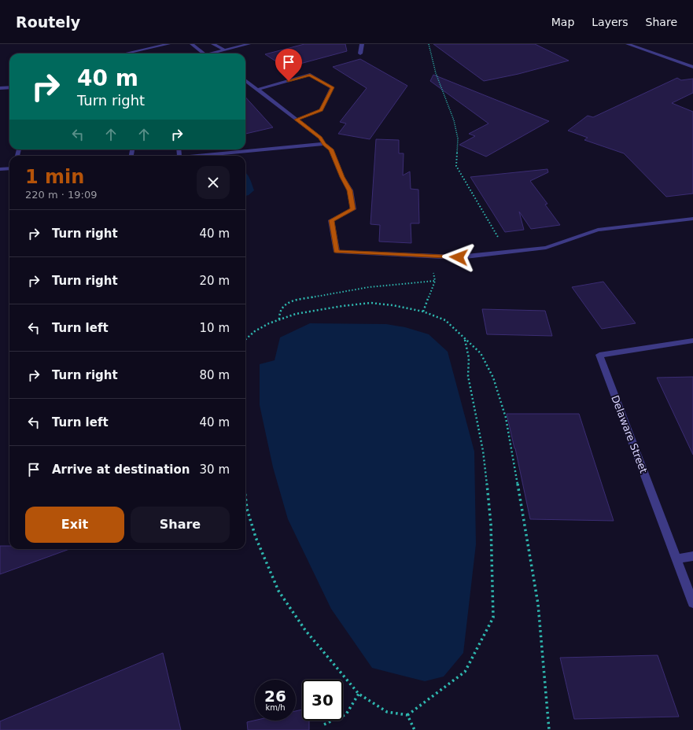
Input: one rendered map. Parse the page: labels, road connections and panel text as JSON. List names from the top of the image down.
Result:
{
  "streets": {
    "street": ["Delaware Street"]
  },
  "page": {
    "header": "Routely",
    "nav": ["Map", "Layers", "Share"],
    "turn": ["40 m", "Turn right"],
    "heading": ["1 min", "220 m · 19:09"],
    "list": [
      {
        "name": "Turn right",
        "value": "40 m"
      },
      {
        "name": "Turn right",
        "value": "20 m"
      },
      {
        "name": "Turn left",
        "value": "10 m"
      },
      {
        "name": "Turn right",
        "value": "80 m"
      },
      {
        "name": "Turn left",
        "value": "40 m"
      },
      {
        "name": "Arrive at destination",
        "value": "30 m"
      }
    ],
    "buttons": ["Exit", "Share"],
    "speed": "26 km/h",
    "limit": "30"
  }
}
